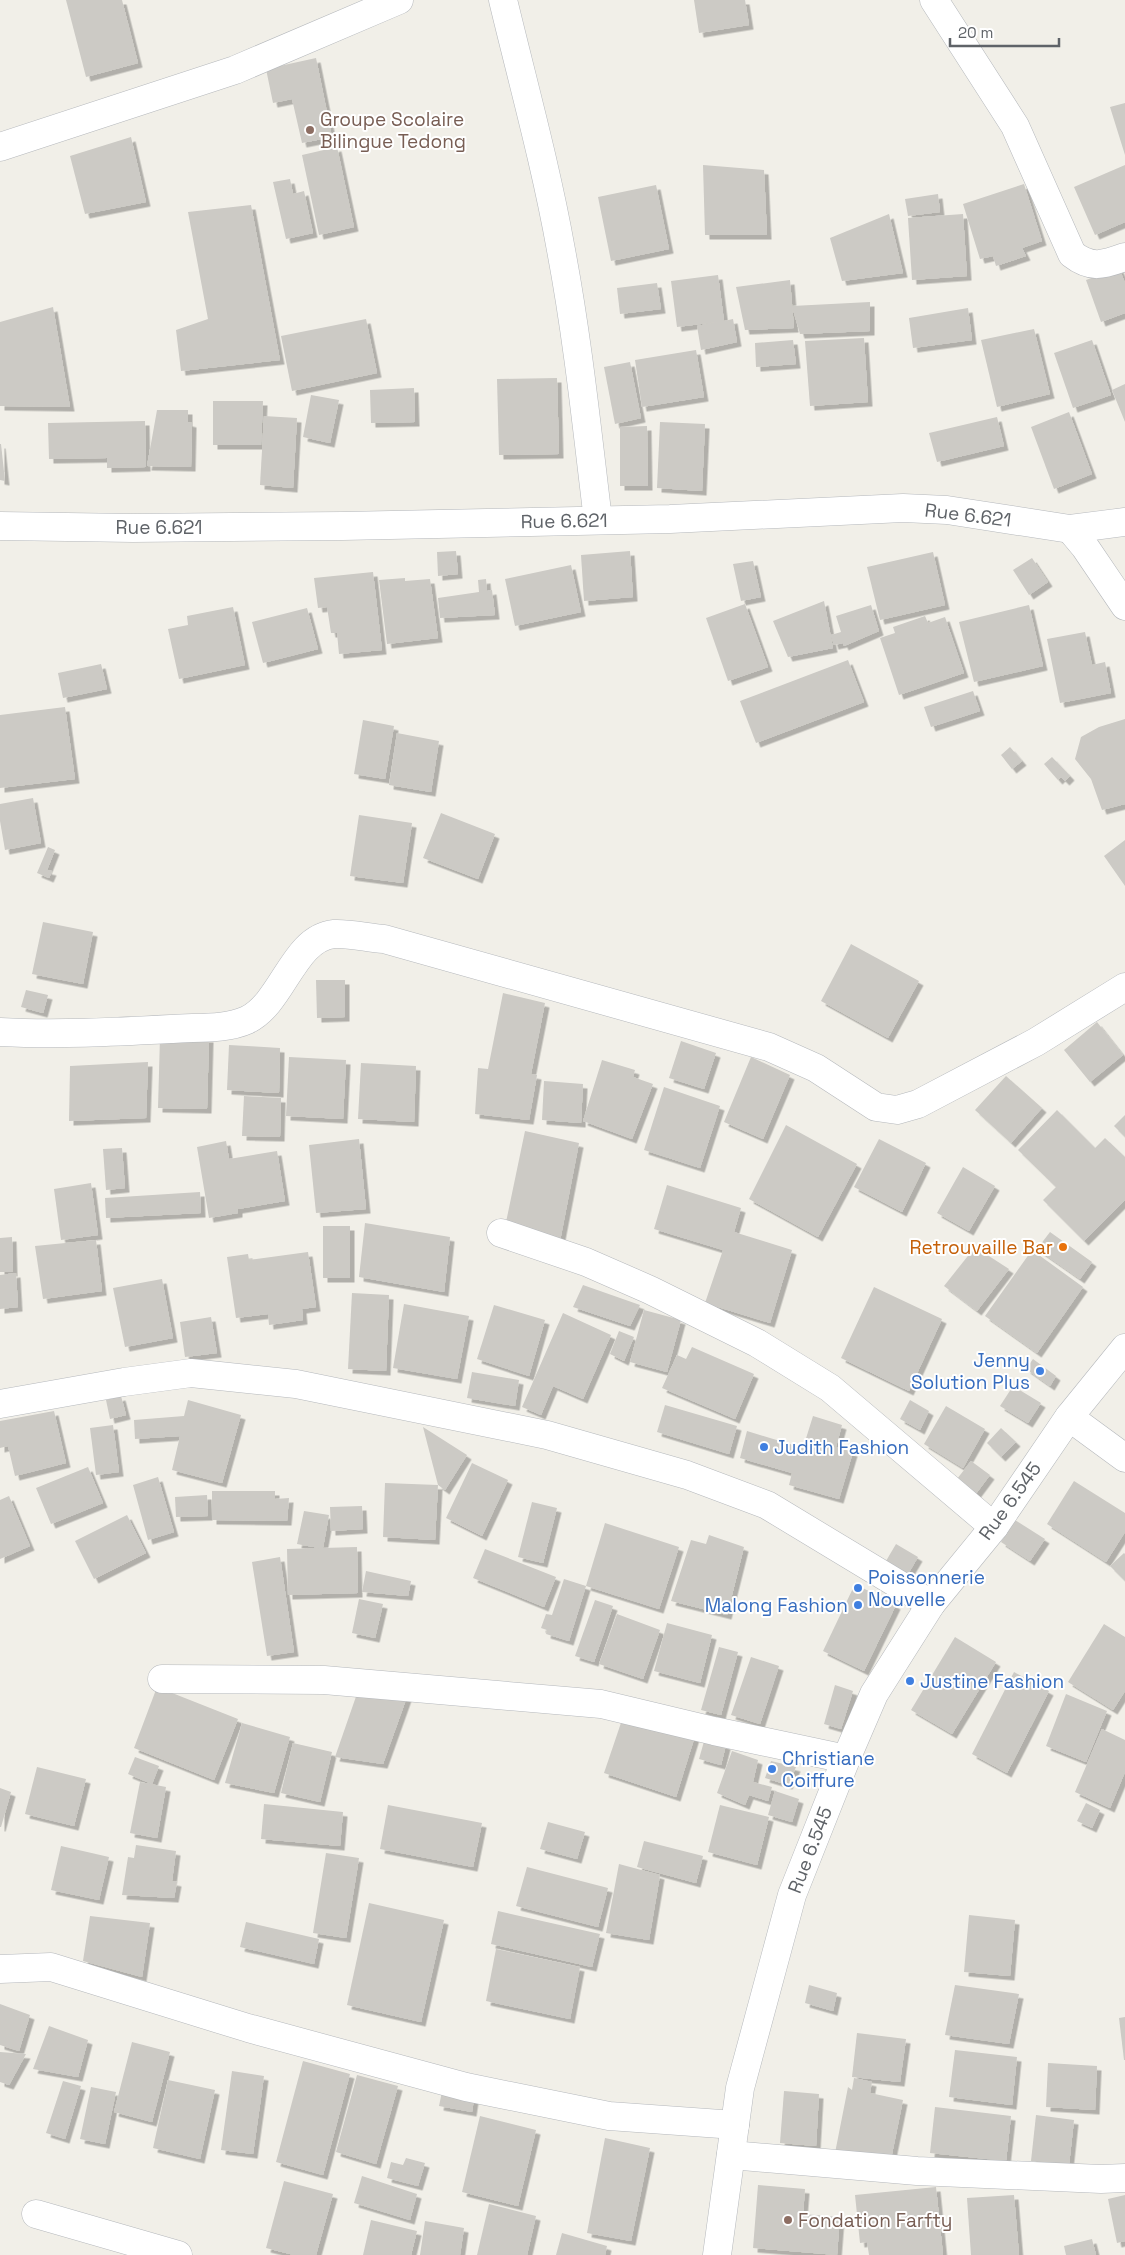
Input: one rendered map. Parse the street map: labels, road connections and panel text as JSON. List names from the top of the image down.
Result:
{
  "streets": {
    "street": ["Rue 6.621", "Rue 6.545"]
  },
  "places": [
    "Groupe Scolaire Bilingue Tedong",
    "Retrouvaille Bar",
    "Jenny Solution Plus",
    "Judith Fashion",
    "Poissonnerie Nouvelle",
    "Malong Fashion",
    "Justine Fashion",
    "Christiane Coiffure",
    "Fondation Farfty"
  ],
  "scale_bar": "20 m"
}
